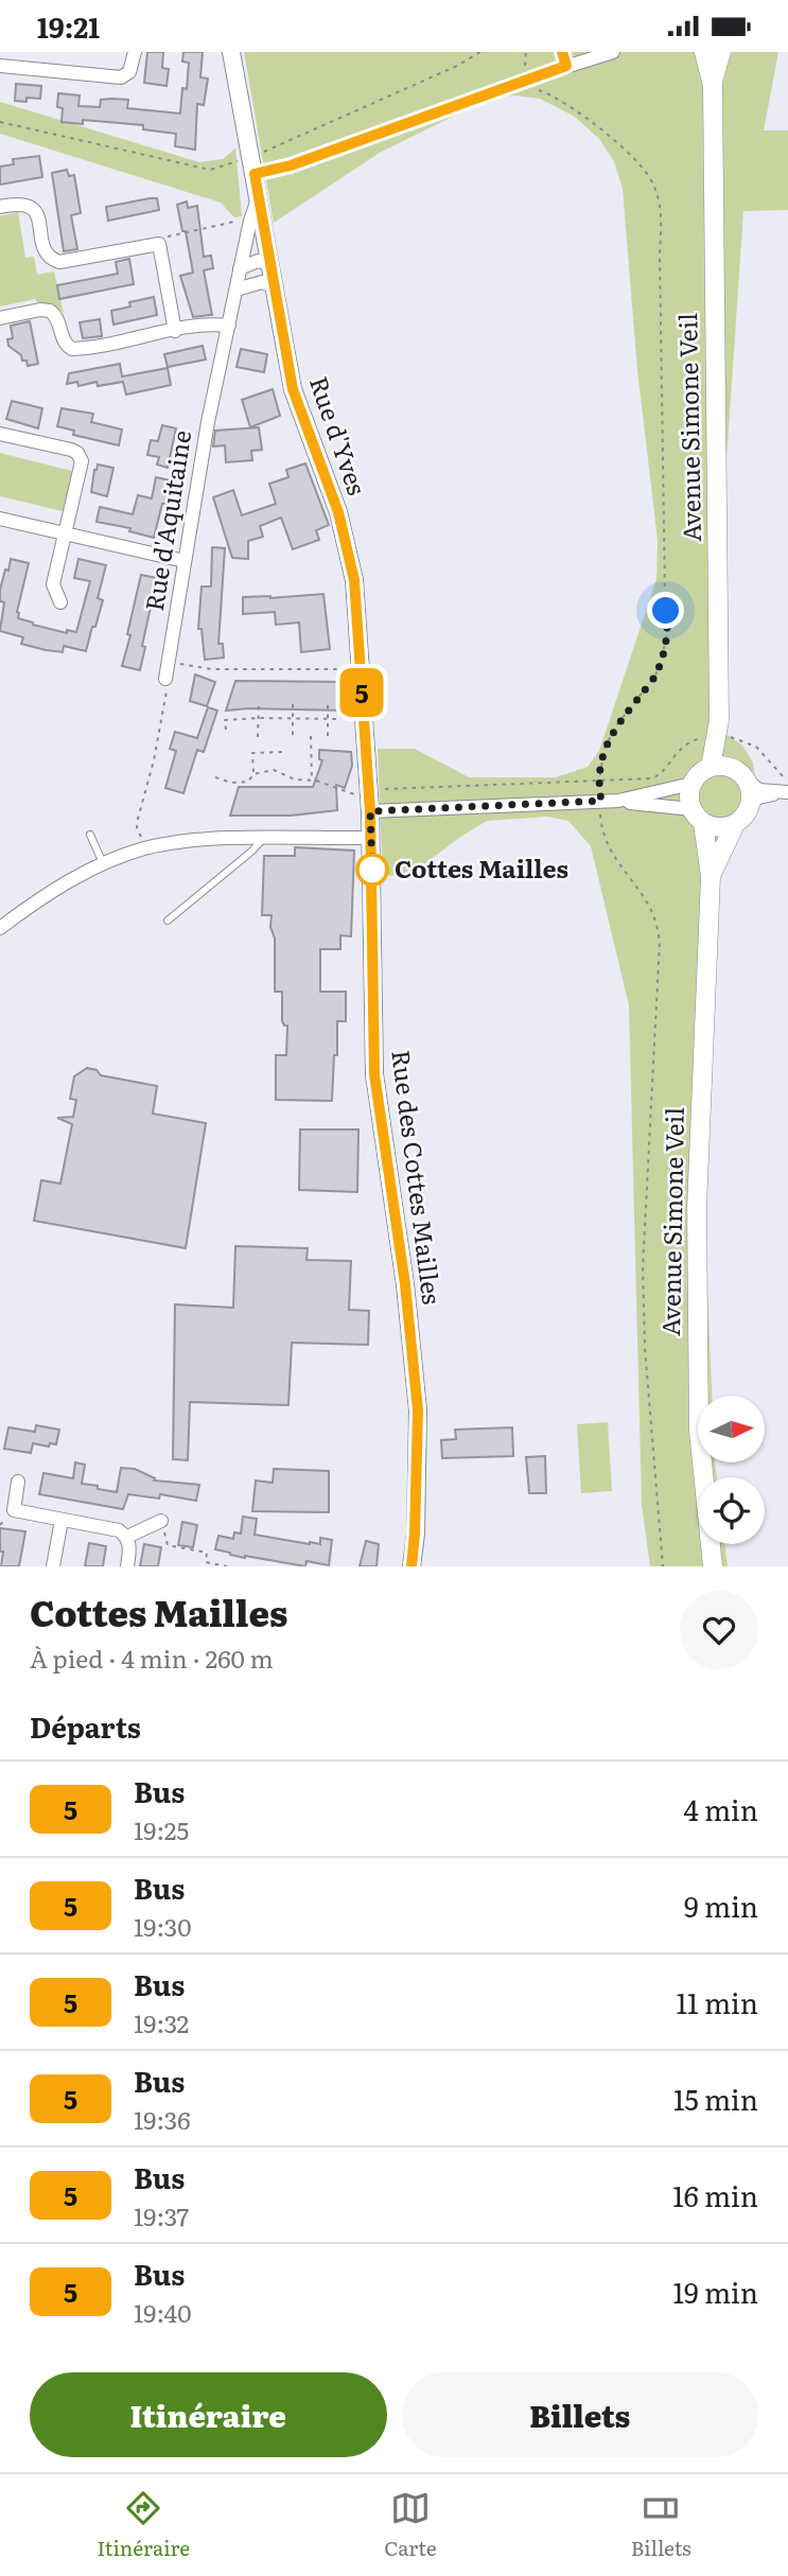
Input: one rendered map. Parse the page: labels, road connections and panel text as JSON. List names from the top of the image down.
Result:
{
  "streets": {
    "main road": ["Avenue Simone Veil"],
    "street": ["Rue d'Yves", "Rue d'Aquitaine", "Rue des Cottes Mailles"]
  },
  "crossings": [
    ["Rue d'Yves", "Rue d'Aquitaine"],
    ["Rue d'Yves", "Rue des Cottes Mailles"]
  ],
  "places": ["Cottes Mailles"],
  "lines": ["bus line 5"],
  "north": "right",
  "page": {
    "status": "19:21",
    "on_map": "5",
    "heading": [
      ["Cottes Mailles", "À pied · 4 min · 260 m"],
      "Départs"
    ],
    "list": [
      {
        "mark": "5",
        "name": "Bus",
        "note": "19:25",
        "value": "4 min"
      },
      {
        "mark": "5",
        "name": "Bus",
        "note": "19:30",
        "value": "9 min"
      },
      {
        "mark": "5",
        "name": "Bus",
        "note": "19:32",
        "value": "11 min"
      },
      {
        "mark": "5",
        "name": "Bus",
        "note": "19:36",
        "value": "15 min"
      },
      {
        "mark": "5",
        "name": "Bus",
        "note": "19:37",
        "value": "16 min"
      },
      {
        "mark": "5",
        "name": "Bus",
        "note": "19:40",
        "value": "19 min"
      }
    ],
    "buttons": ["Itinéraire", "Billets"],
    "tabs": ["Itinéraire", "Carte", "Billets"]
  }
}
